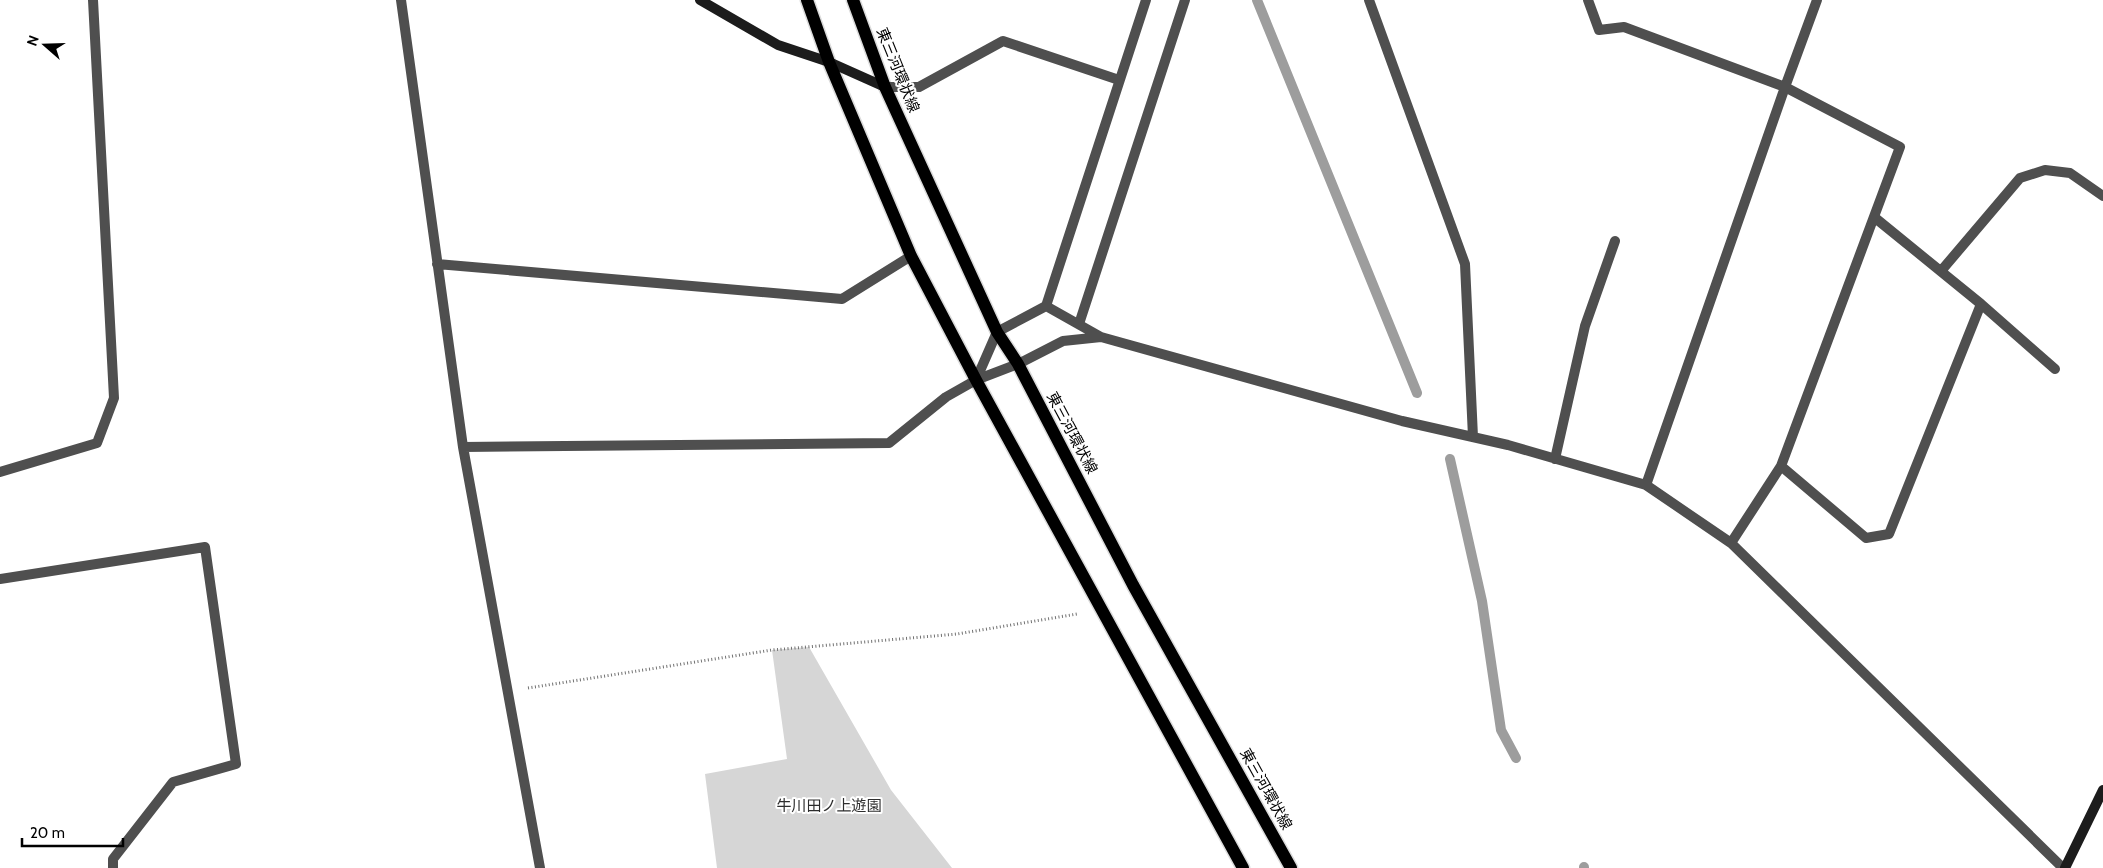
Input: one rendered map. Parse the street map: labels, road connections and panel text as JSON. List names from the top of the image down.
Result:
{
  "streets": {
    "main road": ["東三河環状線"]
  },
  "parks": ["牛川田ノ上遊園"],
  "scale_bar": "20 m",
  "north": "left"
}
